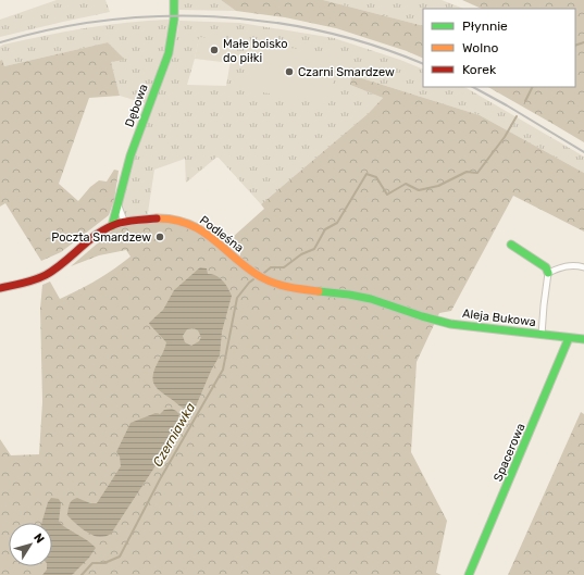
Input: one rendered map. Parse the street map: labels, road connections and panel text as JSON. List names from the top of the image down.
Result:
{
  "streets": {
    "street": [
      "Dębowa",
      "Podleśna",
      "Aleja Bukowa",
      "Spacerowa"
    ]
  },
  "crossings": [
    ["Dębowa", "Podleśna"],
    ["Podleśna", "Aleja Bukowa"],
    ["Aleja Bukowa", "Spacerowa"]
  ],
  "water": ["Czerniawka"],
  "places": ["Małe boisko do piłki", "Czarni Smardzew", "Poczta Smardzew"],
  "legend": ["Płynnie", "Wolno", "Korek"],
  "north": "top right"
}
